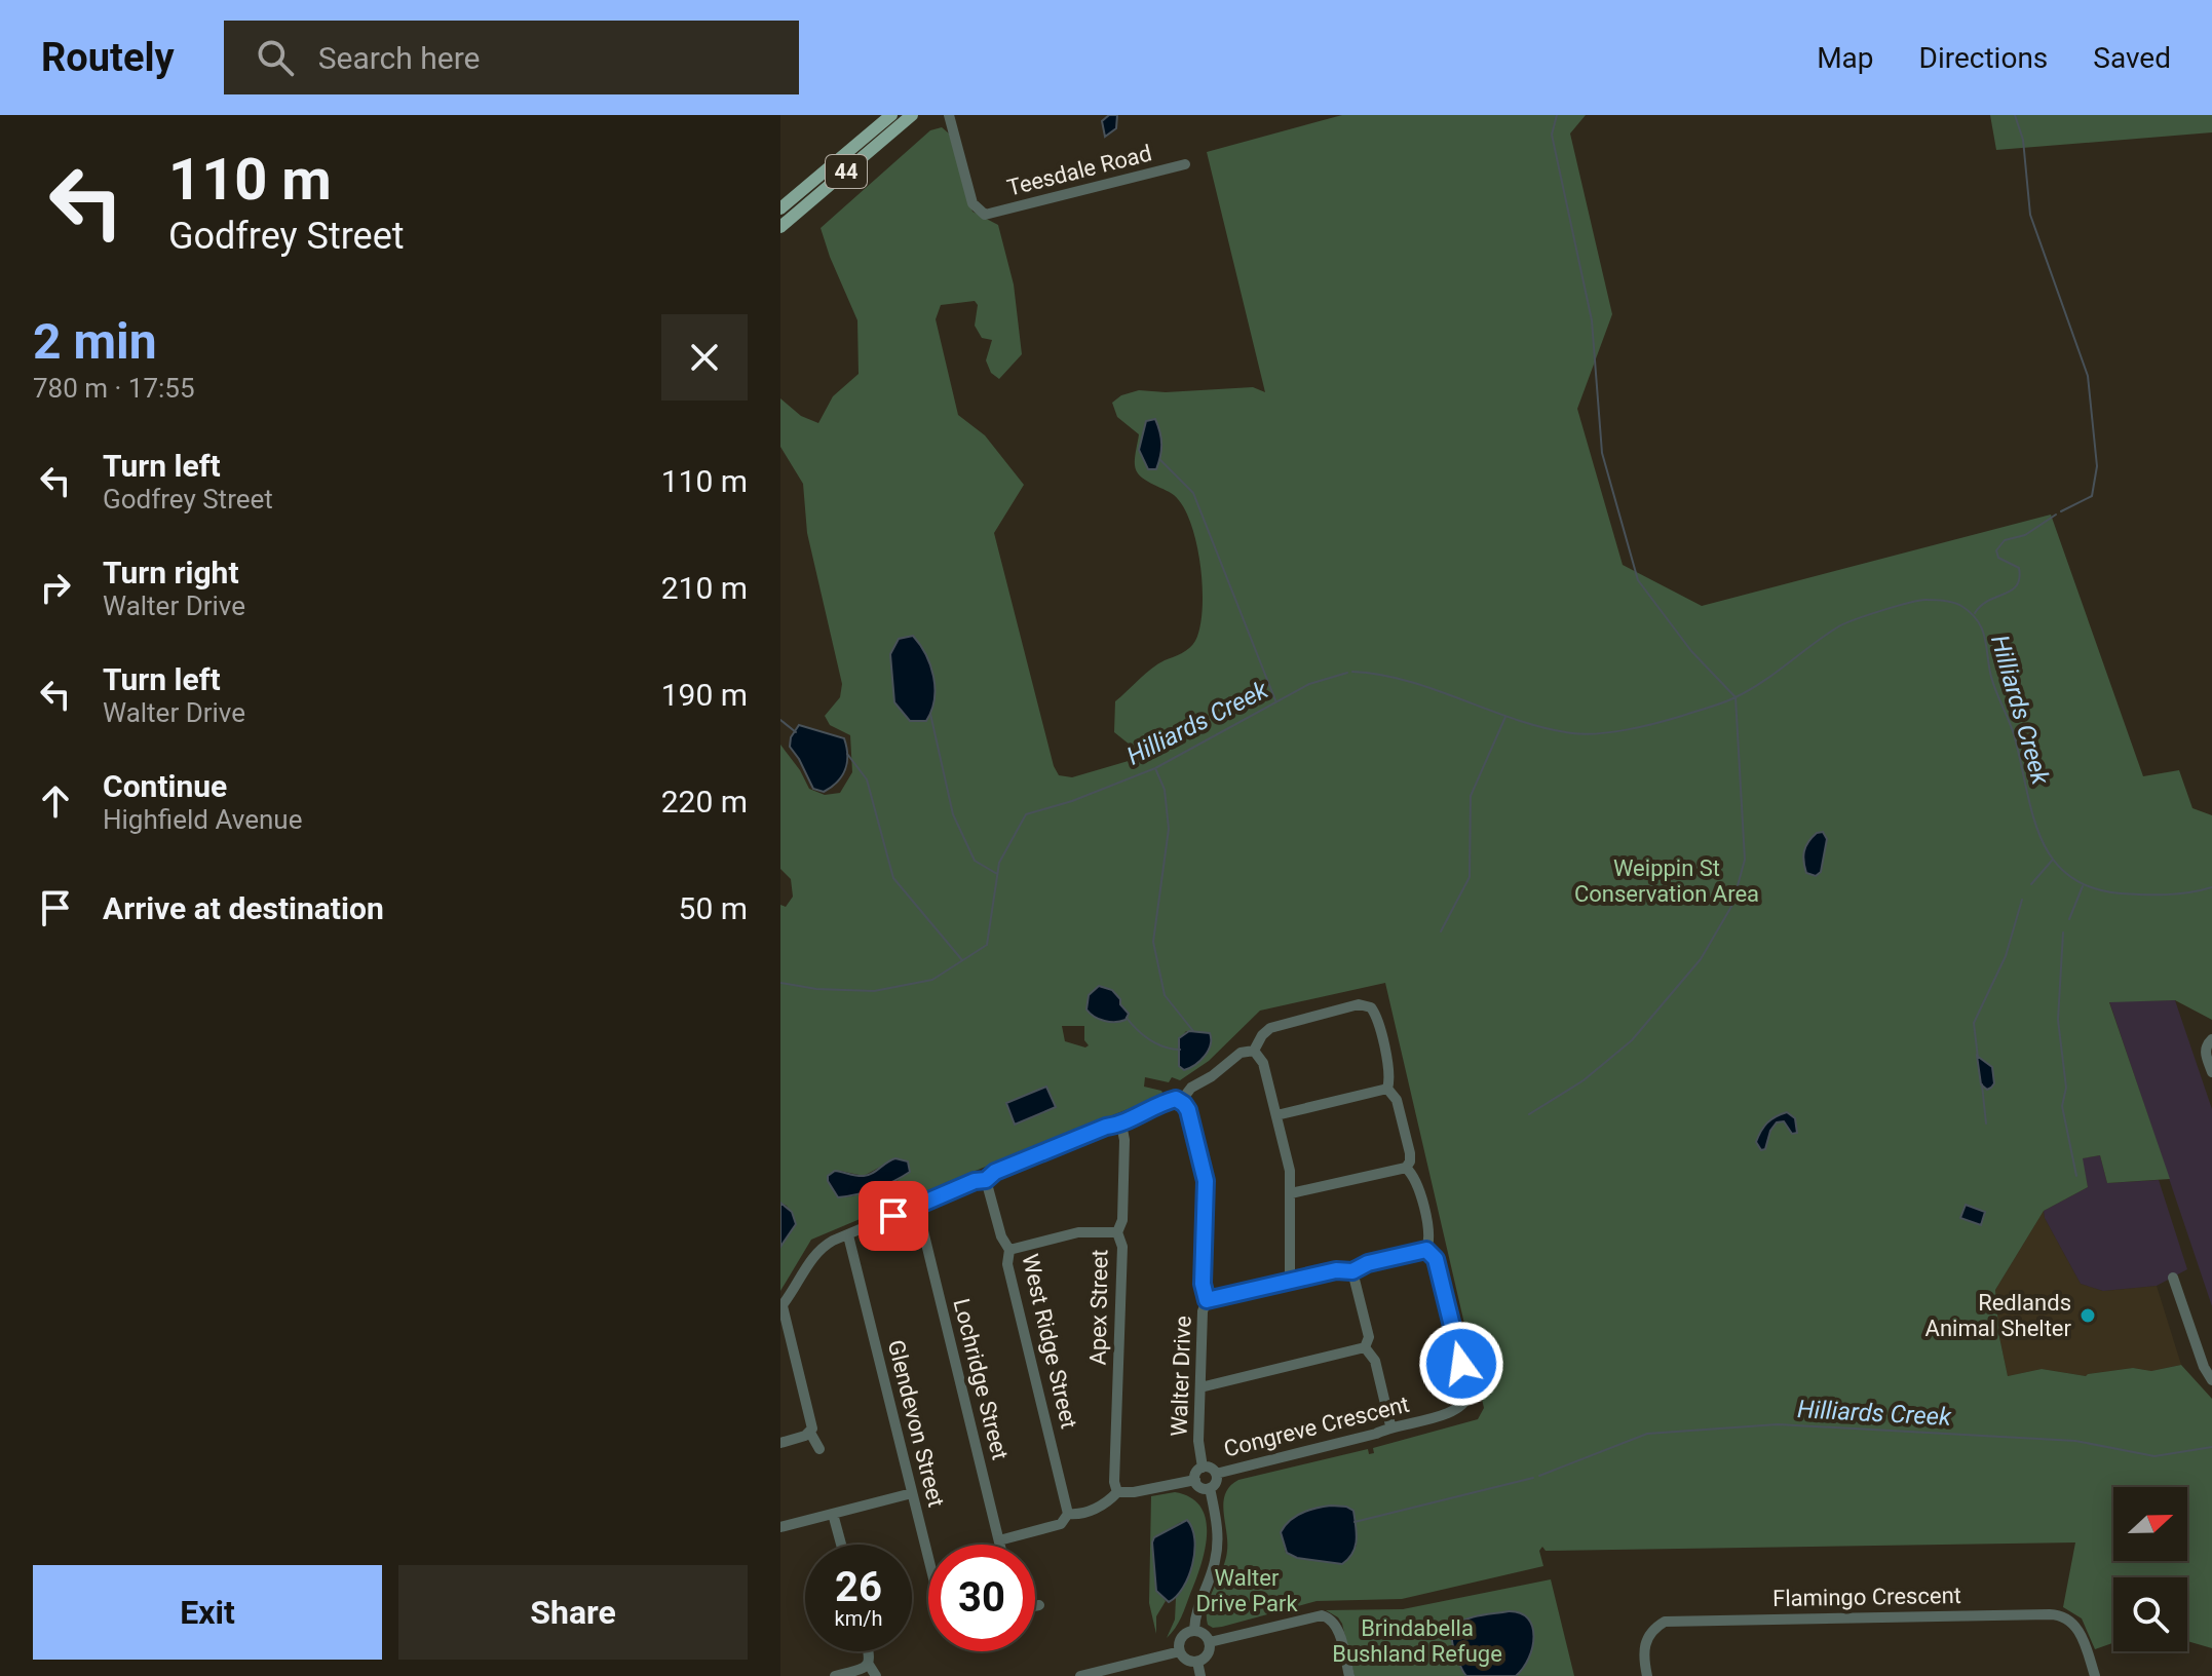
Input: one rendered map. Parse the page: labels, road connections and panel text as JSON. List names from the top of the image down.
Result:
{
  "streets": {
    "main road": ["44"],
    "street": [
      "Teesdale Road",
      "Apex Street",
      "West Ridge Street",
      "Walter Drive",
      "Lochridge Street",
      "Glendevon Street",
      "Congreve Crescent",
      "Flamingo Crescent"
    ]
  },
  "crossings": [
    ["Walter Drive", "Congreve Crescent"]
  ],
  "water": ["Hilliards Creek"],
  "parks": ["Weippin St Conservation Area", "Walter Drive Park", "Brindabella Bushland Refuge"],
  "places": ["Redlands Animal Shelter"],
  "north": "right",
  "page": {
    "header": "Routely",
    "search": "Search here",
    "nav": ["Map", "Directions", "Saved"],
    "turn": ["110 m", "Godfrey Street"],
    "heading": ["2 min", "780 m · 17:55"],
    "list": [
      {
        "name": "Turn left",
        "note": "Godfrey Street",
        "value": "110 m"
      },
      {
        "name": "Turn right",
        "note": "Walter Drive",
        "value": "210 m"
      },
      {
        "name": "Turn left",
        "note": "Walter Drive",
        "value": "190 m"
      },
      {
        "name": "Continue",
        "note": "Highfield Avenue",
        "value": "220 m"
      },
      {
        "name": "Arrive at destination",
        "value": "50 m"
      }
    ],
    "speed": "26 km/h",
    "limit": "30",
    "buttons": ["Exit", "Share"]
  }
}
